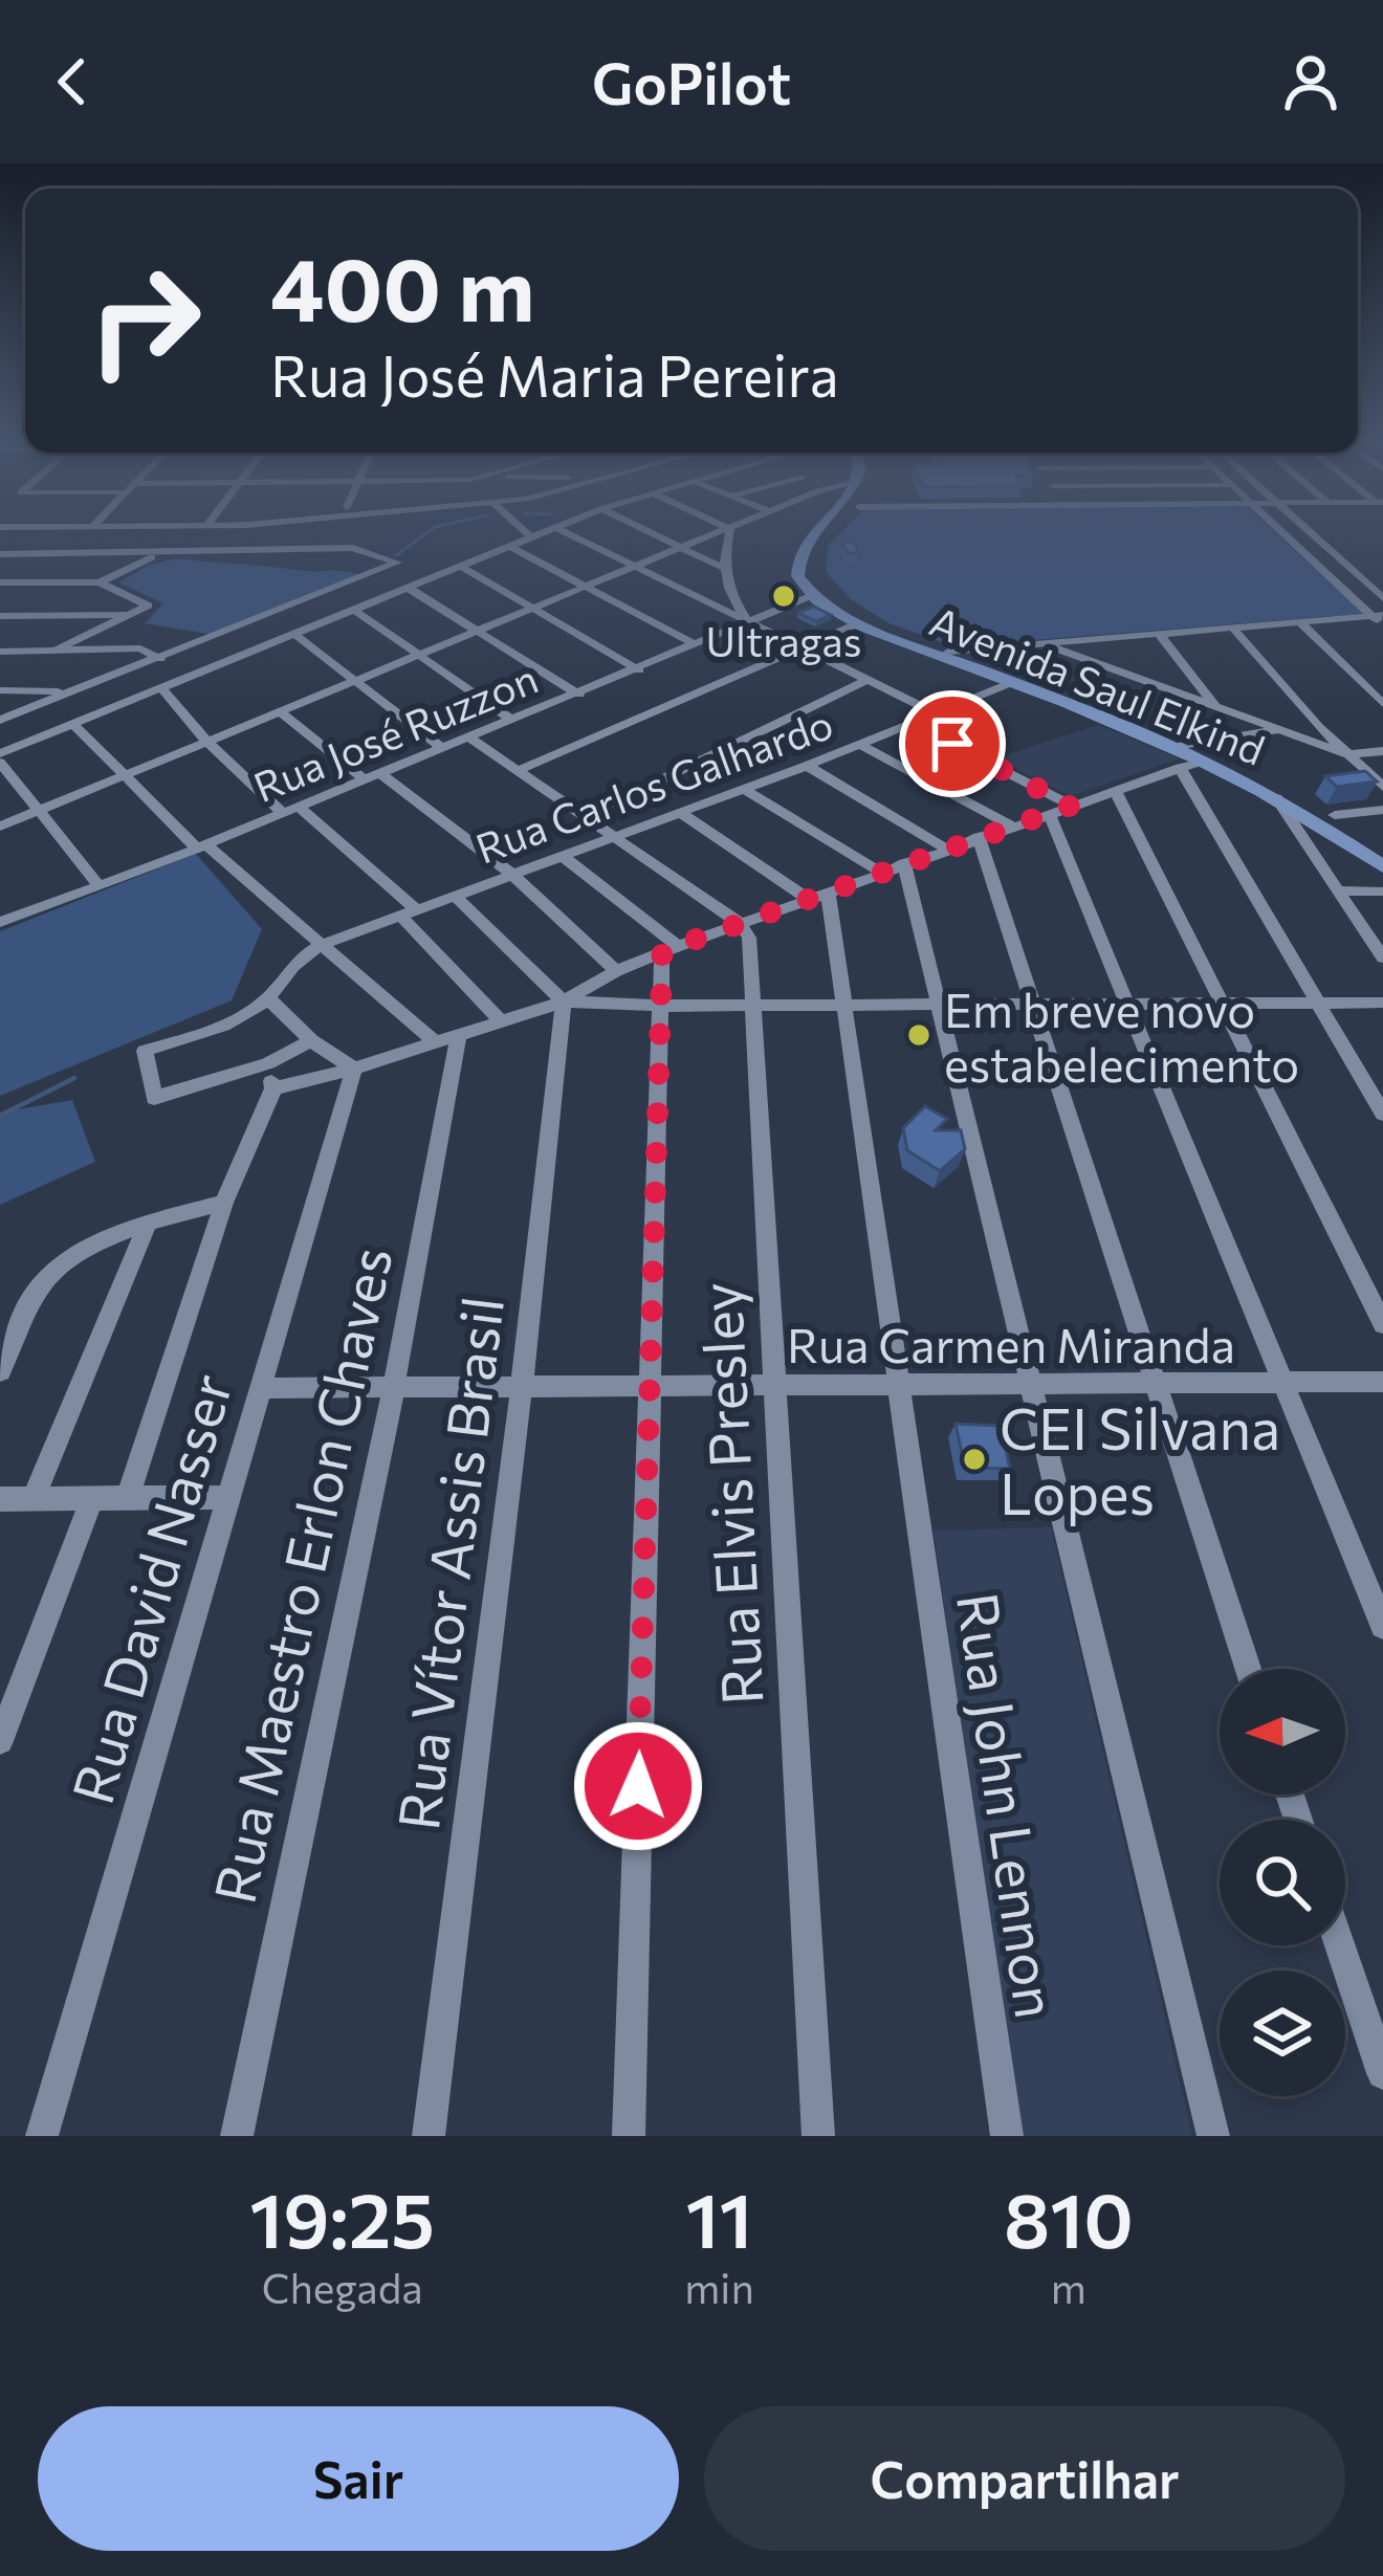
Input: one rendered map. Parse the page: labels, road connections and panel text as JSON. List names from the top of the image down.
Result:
{
  "streets": {
    "main road": ["Avenida Saul Elkind"],
    "street": [
      "Rua José Ruzzon",
      "Rua Carlos Galhardo",
      "Rua Carmen Miranda",
      "Rua Elvis Presley",
      "Rua Vítor Assis Brasil",
      "Rua Maestro Erlon Chaves",
      "Rua David Nasser",
      "Rua John Lennon"
    ]
  },
  "crossings": [
    ["Avenida Saul Elkind", "Rua José Ruzzon"],
    ["Avenida Saul Elkind", "Rua Carlos Galhardo"],
    ["Rua Carmen Miranda", "Rua Elvis Presley"],
    ["Rua Carmen Miranda", "Rua Vítor Assis Brasil"],
    ["Rua Carmen Miranda", "Rua Maestro Erlon Chaves"],
    ["Rua Carmen Miranda", "Rua David Nasser"],
    ["Rua Carmen Miranda", "Rua John Lennon"]
  ],
  "places": ["Ultragas", "Em breve novo estabelecimento", "CEI Silvana Lopes"],
  "north": "left",
  "page": {
    "header": "GoPilot",
    "turn": ["400 m", "Rua José Maria Pereira"],
    "eta": [
      "19:25",
      "Chegada",
      "11",
      "min",
      "810",
      "m"
    ],
    "buttons": ["Sair", "Compartilhar"]
  }
}
